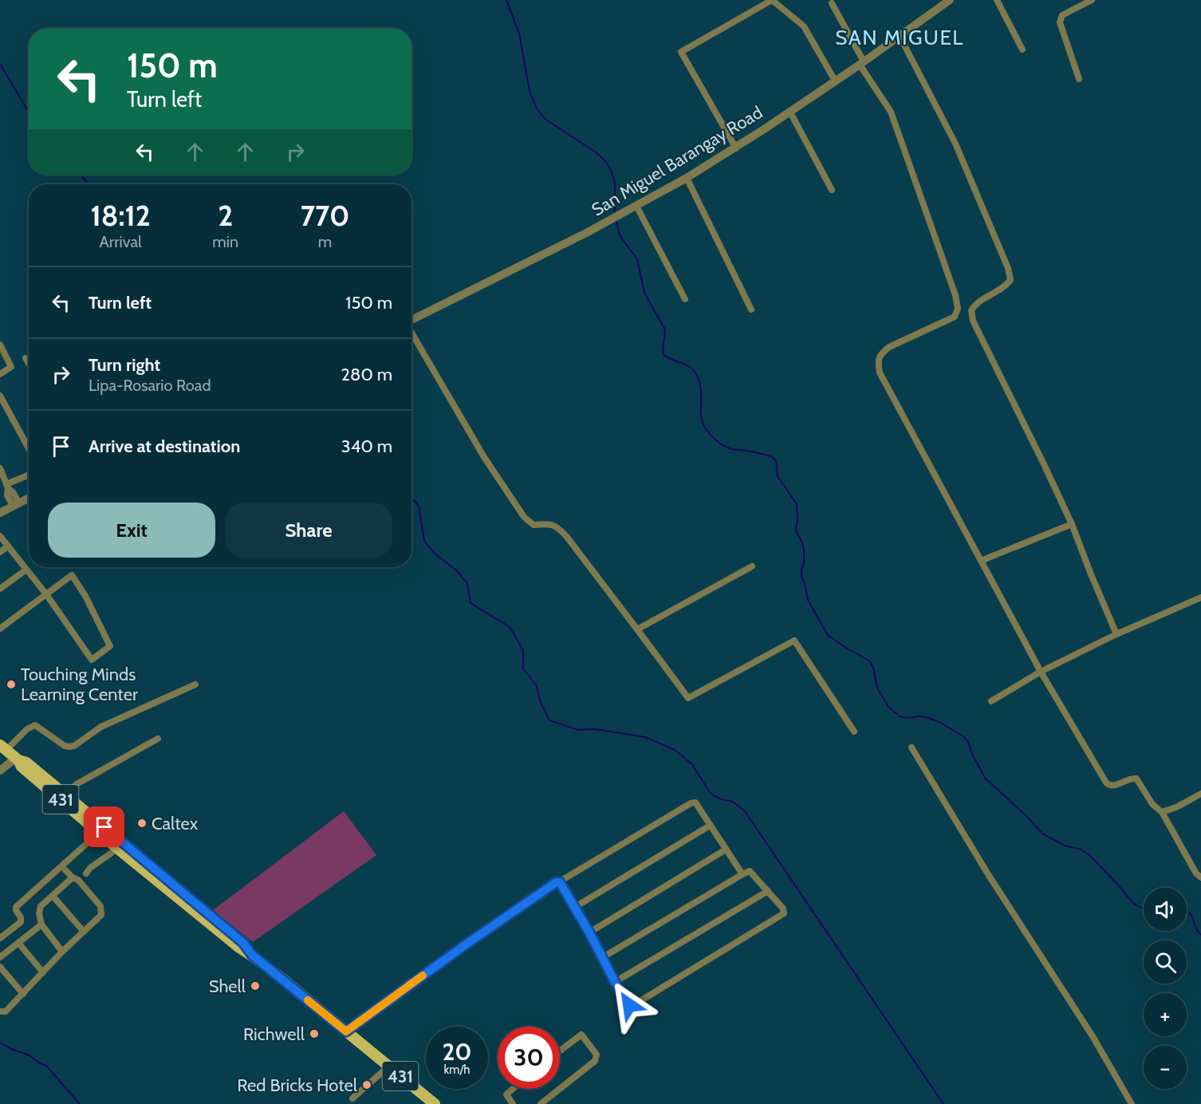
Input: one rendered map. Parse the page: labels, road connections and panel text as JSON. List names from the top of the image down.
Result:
{
  "streets": {
    "main road": ["431"],
    "street": ["San Miguel Barangay Road"]
  },
  "districts": ["SAN MIGUEL"],
  "places": [
    "Touching Minds Learning Center",
    "Caltex",
    "Shell",
    "Richwell",
    "Red Bricks Hotel"
  ],
  "page": {
    "turn": ["150 m", "Turn left"],
    "eta": [
      "18:12",
      "Arrival",
      "2",
      "min",
      "770",
      "m"
    ],
    "list": [
      {
        "name": "Turn left",
        "value": "150 m"
      },
      {
        "name": "Turn right",
        "note": "Lipa-Rosario Road",
        "value": "280 m"
      },
      {
        "name": "Arrive at destination",
        "value": "340 m"
      }
    ],
    "buttons": ["Exit", "Share"],
    "map_buttons": ["+", "−"],
    "speed": "20 km/h",
    "limit": "30"
  }
}
